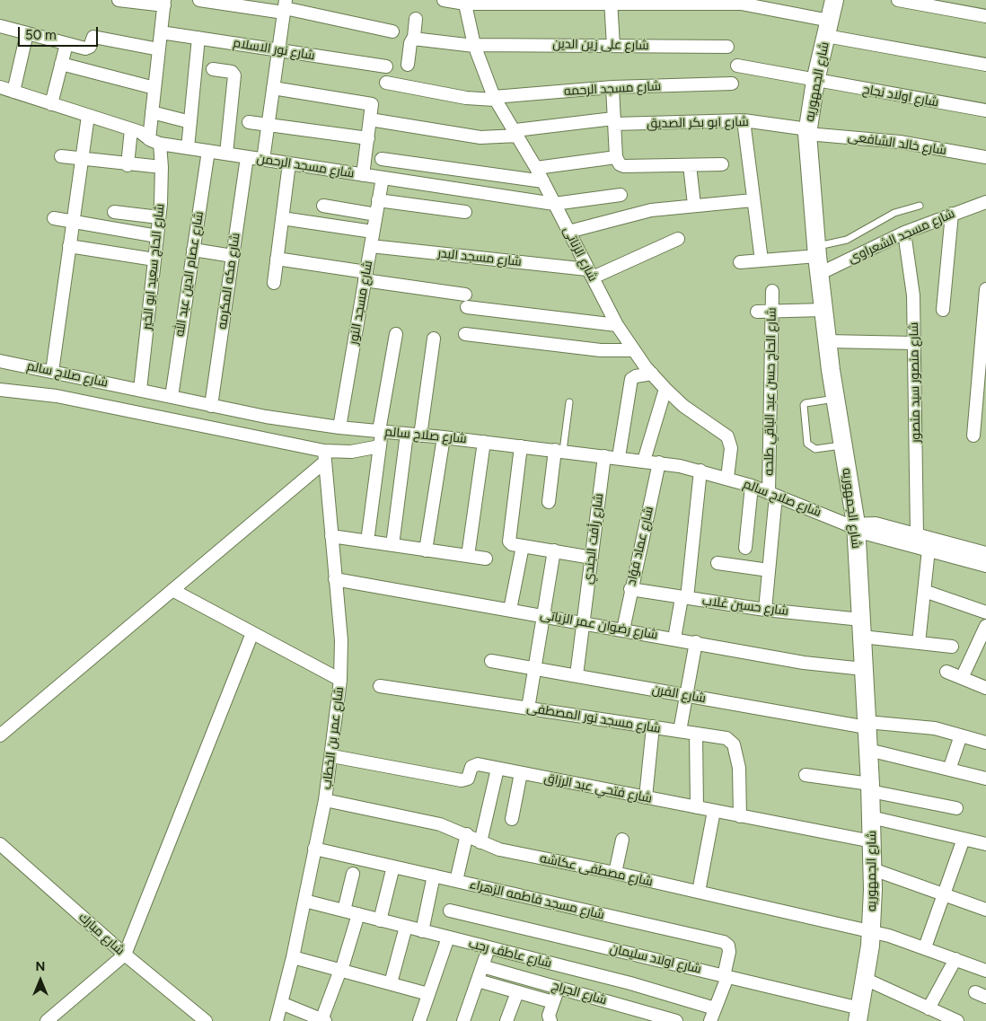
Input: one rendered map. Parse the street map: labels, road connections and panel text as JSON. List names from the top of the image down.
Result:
{
  "streets": {
    "main road": ["شارع الجمهوريه"],
    "street": [
      "شارع على زين الدين",
      "شارع نور الاسلام",
      "شارع مسجد الرحمه",
      "شارع اولاد نجاح",
      "شارع ابو بكر الصديق",
      "شارع خالد الشافعى",
      "شارع مسجد الرحمن",
      "شارع مسجد الشعراوى",
      "شارع الزناتى",
      "شارع مسجد البدر",
      "شارع الحاج سعيد ابو الخير",
      "شارع عصام الدين عبد الله",
      "شارع مكه المكرمه",
      "شارع مسجد النور",
      "شارع صلاح سالم",
      "شارع منصور سيد منصور",
      "شارع الحاج حسن عبد الباقي طلحه",
      "شارع رأفت الجندي",
      "شارع عماد فؤاد",
      "شارع حسين غلاب",
      "شارع رضوان عمر الزياتى",
      "شارع الفرن",
      "شارع مسجد نور المصطفى",
      "شارع عمر بن الخطاب",
      "شارع فتحي عبد الرزاق",
      "شارع مصطفى عكاشه",
      "شارع مسجد فاطمه الزهراء",
      "شارع مبارك",
      "شارع عاطف رجب",
      "شارع اولاد سليمان",
      "شارع الجراج"
    ]
  },
  "crossings": [
    ["شارع على زين الدين", "شارع الزناتى"],
    ["شارع نور الاسلام", "شارع الحاج سعيد ابو الخير"],
    ["شارع الجمهوريه", "شارع اولاد نجاح"],
    ["شارع الجمهوريه", "شارع ابو بكر الصديق"],
    ["شارع الجمهوريه", "شارع خالد الشافعى"],
    ["شارع الجمهوريه", "شارع مسجد الشعراوى"],
    ["شارع الجمهوريه", "شارع صلاح سالم"],
    ["شارع الجمهوريه", "شارع حسين غلاب"],
    ["شارع الجمهوريه", "شارع رضوان عمر الزياتى"],
    ["شارع الجمهوريه", "شارع الفرن"],
    ["شارع الجمهوريه", "شارع فتحي عبد الرزاق"],
    ["شارع الجمهوريه", "شارع مصطفى عكاشه"],
    ["شارع الجمهوريه", "شارع اولاد سليمان"],
    ["شارع مسجد الرحمه", "شارع الزناتى"],
    ["شارع ابو بكر الصديق", "شارع خالد الشافعى"],
    ["شارع ابو بكر الصديق", "شارع الزناتى"],
    ["شارع مسجد الرحمن", "شارع الزناتى"],
    ["شارع مسجد الرحمن", "شارع الحاج سعيد ابو الخير"],
    ["شارع مسجد الرحمن", "شارع عصام الدين عبد الله"],
    ["شارع مسجد الرحمن", "شارع مكه المكرمه"],
    ["شارع مسجد الرحمن", "شارع مسجد النور"],
    ["شارع مسجد الشعراوى", "شارع منصور سيد منصور"],
    ["شارع الزناتى", "شارع مسجد البدر"],
    ["شارع الزناتى", "شارع صلاح سالم"],
    ["شارع مسجد البدر", "شارع مسجد النور"],
    ["شارع الحاج سعيد ابو الخير", "شارع صلاح سالم"],
    ["شارع عصام الدين عبد الله", "شارع صلاح سالم"],
    ["شارع مكه المكرمه", "شارع صلاح سالم"],
    ["شارع مسجد النور", "شارع صلاح سالم"],
    ["شارع صلاح سالم", "شارع الحاج حسن عبد الباقي طلحه"],
    ["شارع صلاح سالم", "شارع رأفت الجندي"],
    ["شارع صلاح سالم", "شارع عماد فؤاد"],
    ["شارع الحاج حسن عبد الباقي طلحه", "شارع حسين غلاب"],
    ["شارع رأفت الجندي", "شارع رضوان عمر الزياتى"],
    ["شارع رأفت الجندي", "شارع الفرن"],
    ["شارع عماد فؤاد", "شارع حسين غلاب"],
    ["شارع عماد فؤاد", "شارع رضوان عمر الزياتى"],
    ["شارع رضوان عمر الزياتى", "شارع عمر بن الخطاب"],
    ["شارع مسجد نور المصطفى", "شارع فتحي عبد الرزاق"],
    ["شارع عمر بن الخطاب", "شارع فتحي عبد الرزاق"],
    ["شارع عمر بن الخطاب", "شارع مصطفى عكاشه"],
    ["شارع عمر بن الخطاب", "شارع مسجد فاطمه الزهراء"],
    ["شارع عمر بن الخطاب", "شارع عاطف رجب"],
    ["شارع مسجد فاطمه الزهراء", "شارع عاطف رجب"],
    ["شارع مسجد فاطمه الزهراء", "شارع اولاد سليمان"]
  ],
  "scale_bar": "50 m",
  "north": "top"
}
